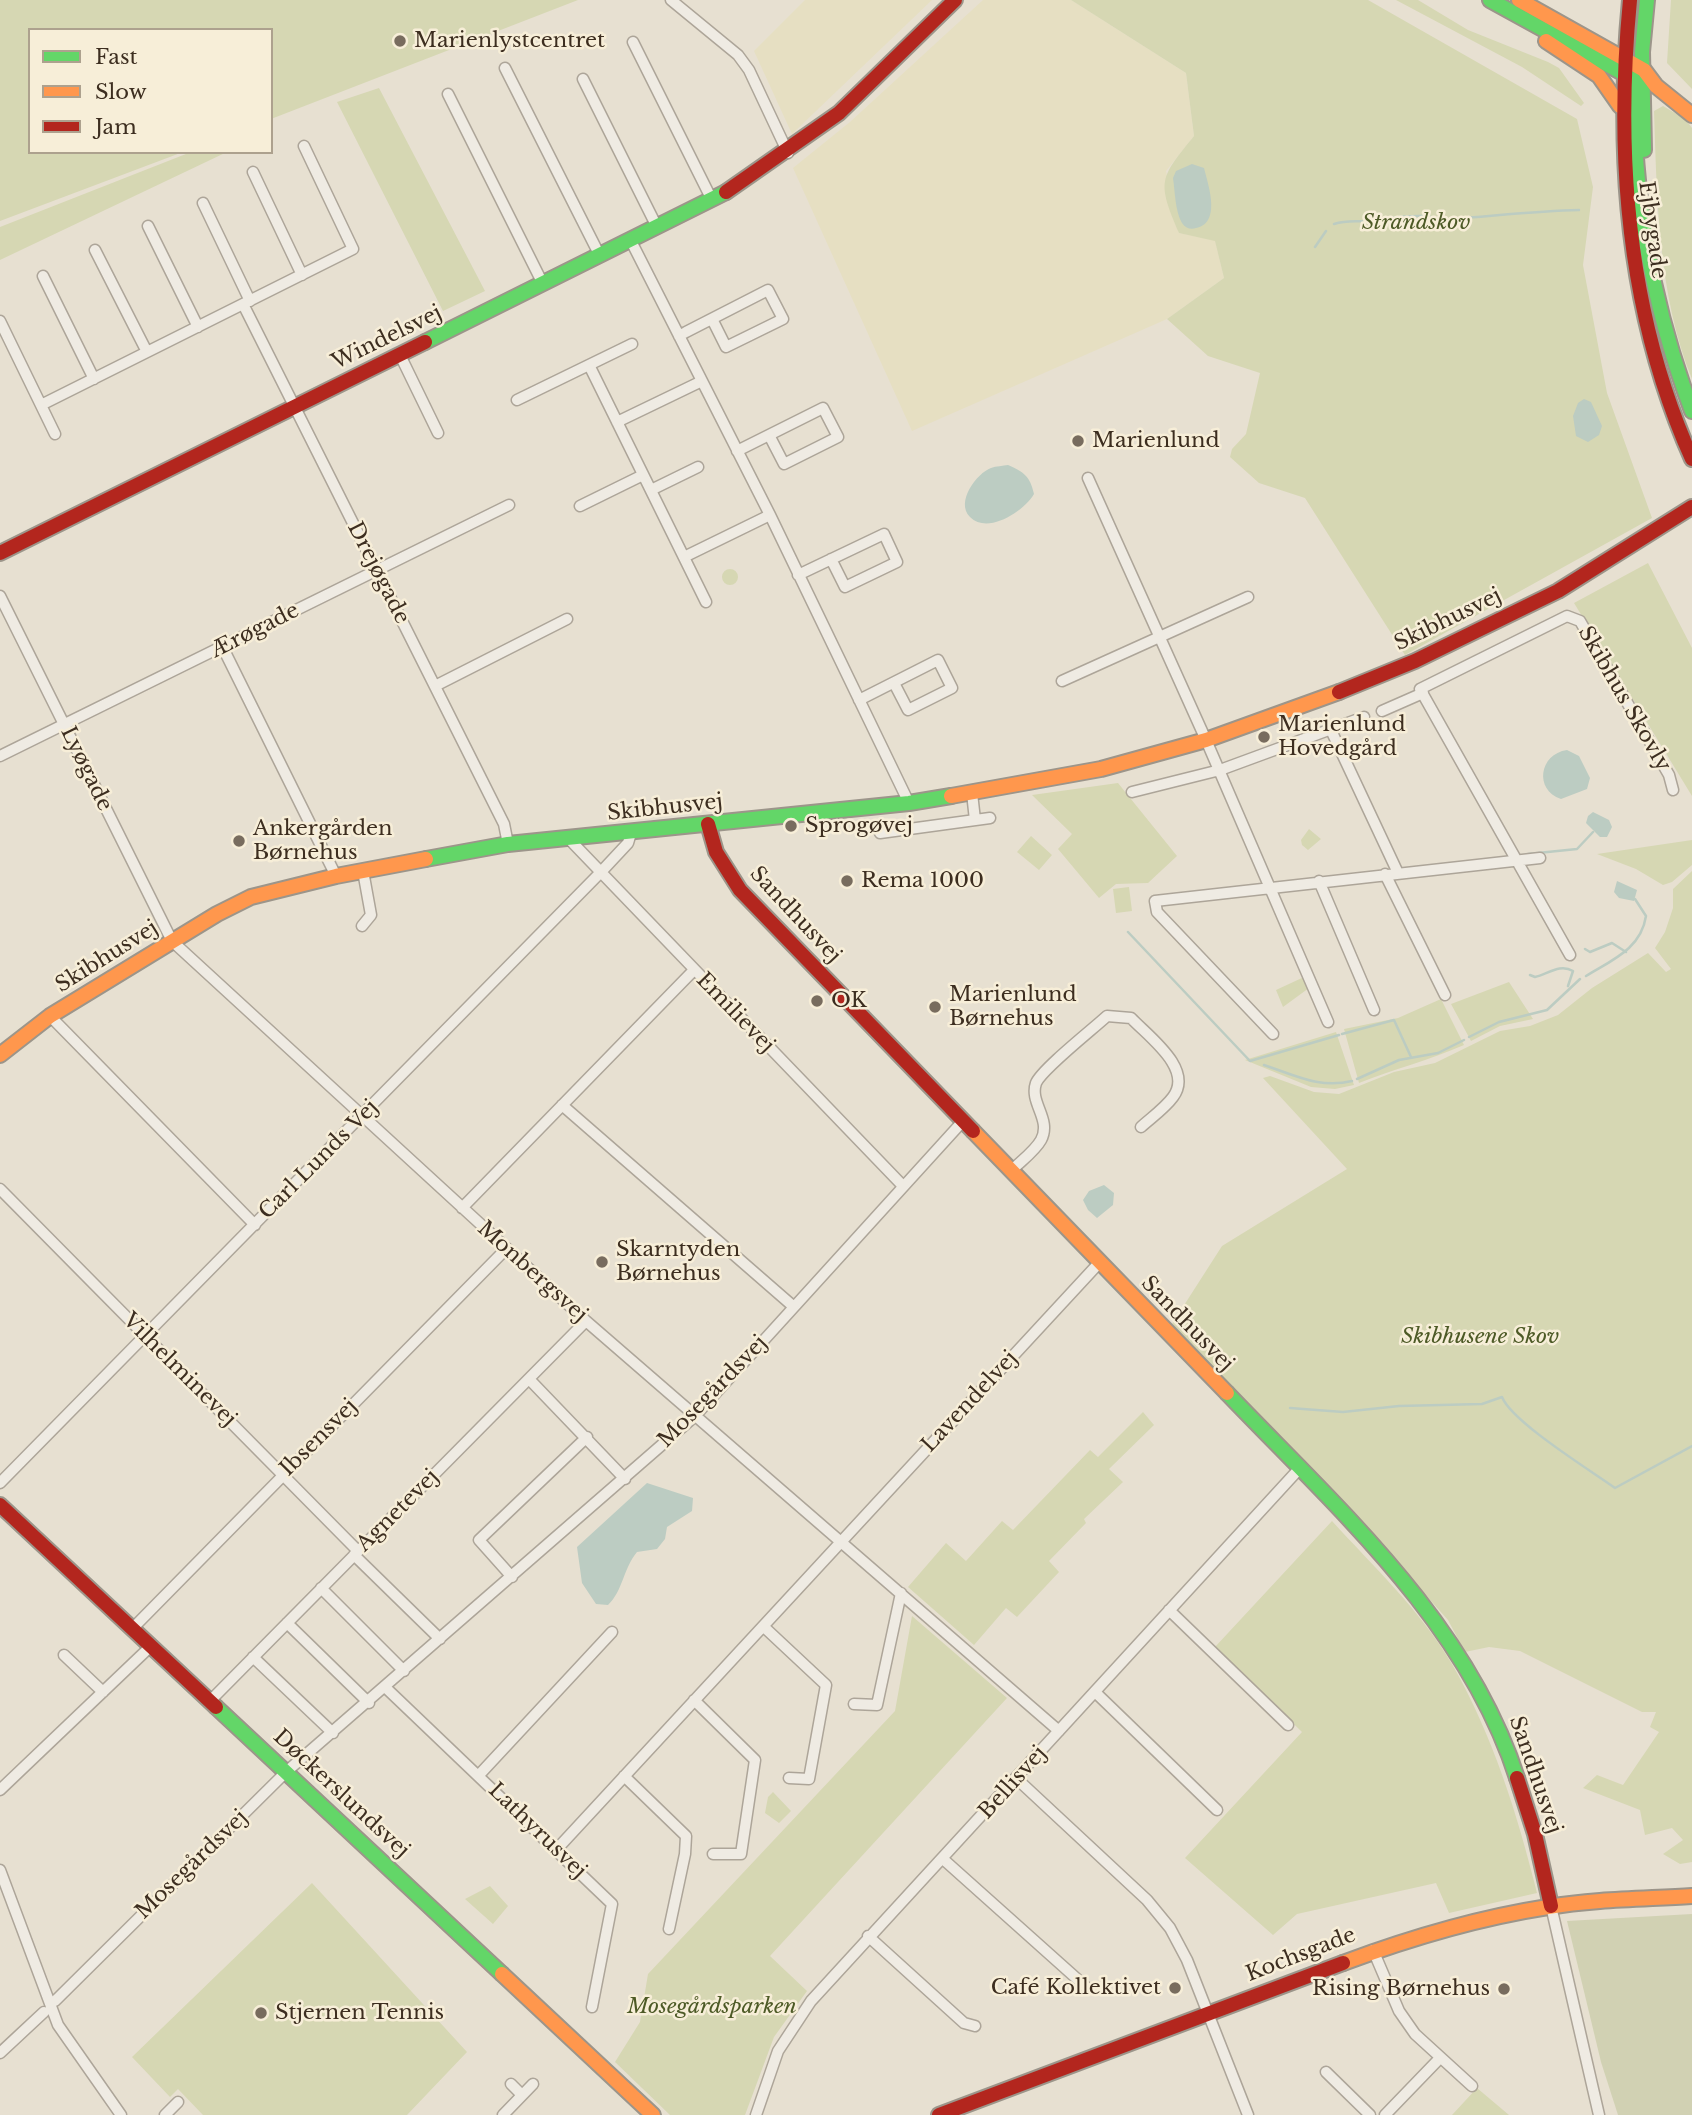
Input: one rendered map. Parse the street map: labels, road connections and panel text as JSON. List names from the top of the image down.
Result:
{
  "streets": {
    "street": [
      "Ejbygade",
      "Windelsvej",
      "Drejøgade",
      "Skibhusvej",
      "Ærøgade",
      "Skibhus Skovly",
      "Lyøgade",
      "Sandhusvej",
      "Emilievej",
      "Carl Lunds Vej",
      "Monbergsvej",
      "Vilhelminevej",
      "Mosegårdsvej",
      "Lavendelvej",
      "Ibsensvej",
      "Agnetevej",
      "Bellisvej",
      "Døckerslundsvej",
      "Lathyrusvej",
      "Kochsgade"
    ]
  },
  "crossings": [
    ["Windelsvej", "Drejøgade"],
    ["Drejøgade", "Skibhusvej"],
    ["Drejøgade", "Ærøgade"],
    ["Skibhusvej", "Lyøgade"],
    ["Skibhusvej", "Sandhusvej"],
    ["Skibhusvej", "Emilievej"],
    ["Skibhusvej", "Carl Lunds Vej"],
    ["Skibhusvej", "Monbergsvej"],
    ["Ærøgade", "Lyøgade"],
    ["Lyøgade", "Monbergsvej"],
    ["Sandhusvej", "Mosegårdsvej"],
    ["Sandhusvej", "Lavendelvej"],
    ["Sandhusvej", "Bellisvej"],
    ["Sandhusvej", "Kochsgade"],
    ["Emilievej", "Carl Lunds Vej"],
    ["Emilievej", "Mosegårdsvej"],
    ["Carl Lunds Vej", "Monbergsvej"],
    ["Carl Lunds Vej", "Vilhelminevej"],
    ["Monbergsvej", "Mosegårdsvej"],
    ["Monbergsvej", "Lavendelvej"],
    ["Monbergsvej", "Ibsensvej"],
    ["Monbergsvej", "Agnetevej"],
    ["Monbergsvej", "Bellisvej"],
    ["Vilhelminevej", "Ibsensvej"],
    ["Vilhelminevej", "Agnetevej"],
    ["Mosegårdsvej", "Døckerslundsvej"],
    ["Mosegårdsvej", "Lathyrusvej"],
    ["Lavendelvej", "Lathyrusvej"],
    ["Ibsensvej", "Døckerslundsvej"],
    ["Agnetevej", "Døckerslundsvej"]
  ],
  "parks": ["Strandskov", "Skibhusene Skov", "Mosegårdsparken"],
  "places": [
    "Marienlystcentret",
    "Marienlund",
    "Marienlund Hovedgård",
    "Sprogøvej",
    "Ankergården Børnehus",
    "Rema 1000",
    "OK",
    "Marienlund Børnehus",
    "Skarntyden Børnehus",
    "Café Kollektivet",
    "Rising Børnehus",
    "Stjernen Tennis"
  ],
  "legend": ["Fast", "Slow", "Jam"]
}
